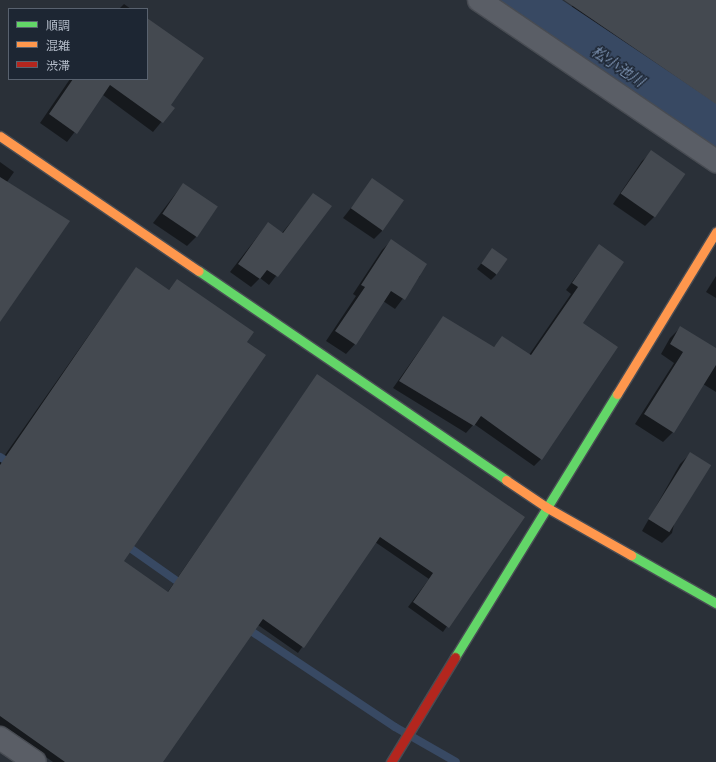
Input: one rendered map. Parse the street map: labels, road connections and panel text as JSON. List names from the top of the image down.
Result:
{
  "water": ["松小池川"],
  "legend": ["順調", "混雑", "渋滞"]
}
